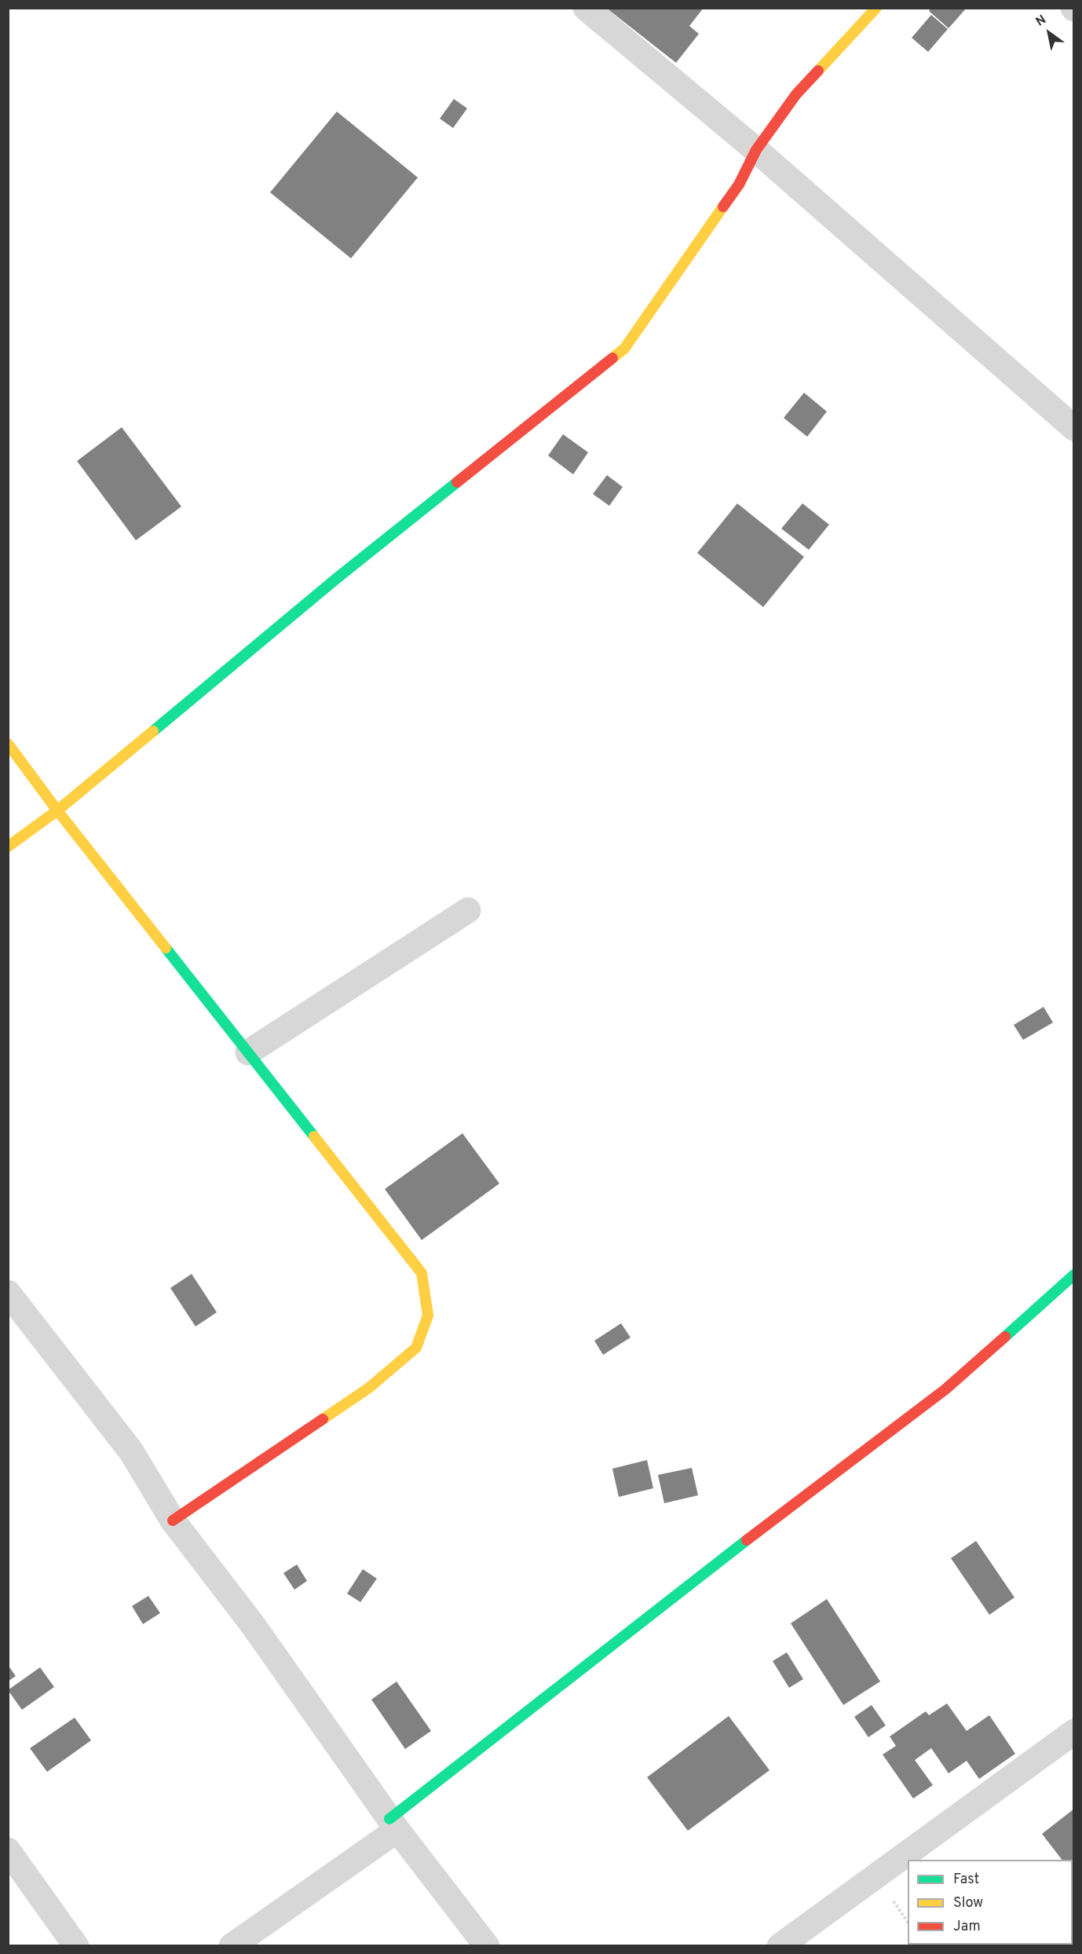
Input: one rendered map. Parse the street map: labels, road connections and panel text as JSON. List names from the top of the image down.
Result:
{
  "legend": ["Fast", "Slow", "Jam"],
  "north": "top left"
}
